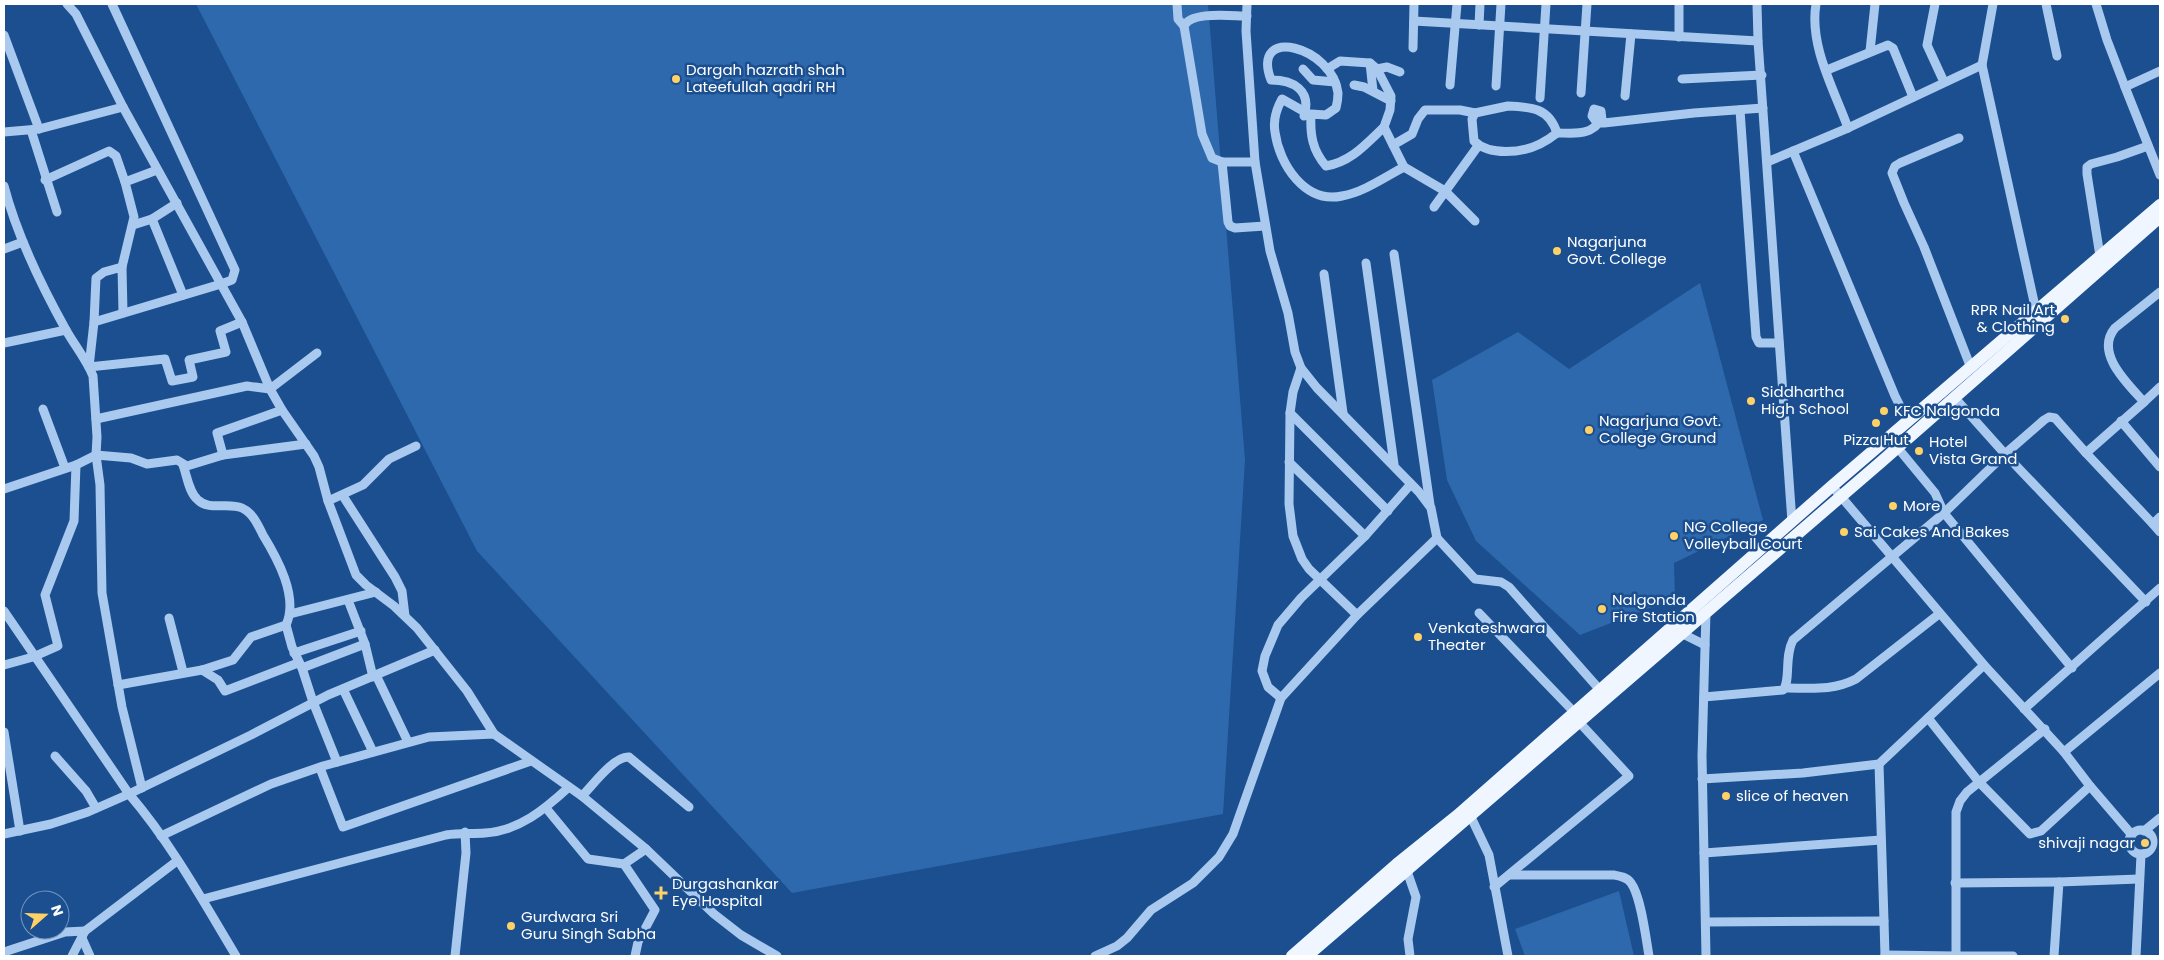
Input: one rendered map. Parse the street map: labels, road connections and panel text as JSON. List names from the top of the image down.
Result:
{
  "places": {
    "other": [
      "Dargah hazrath shah Lateefullah qadri RH",
      "Nagarjuna Govt. College",
      "RPR Nail Art & Clothing",
      "Siddhartha High School",
      "KFC Nalgonda",
      "Pizza Hut",
      "Nagarjuna Govt. College Ground",
      "Hotel Vista Grand",
      "More",
      "Sai Cakes And Bakes",
      "NG College Volleyball Court",
      "Nalgonda Fire Station",
      "Venkateshwara Theater",
      "slice of heaven",
      "shivaji nagar",
      "Gurdwara Sri Guru Singh Sabha"
    ],
    "health": ["Durgashankar Eye Hospital"]
  },
  "north": "right"
}
